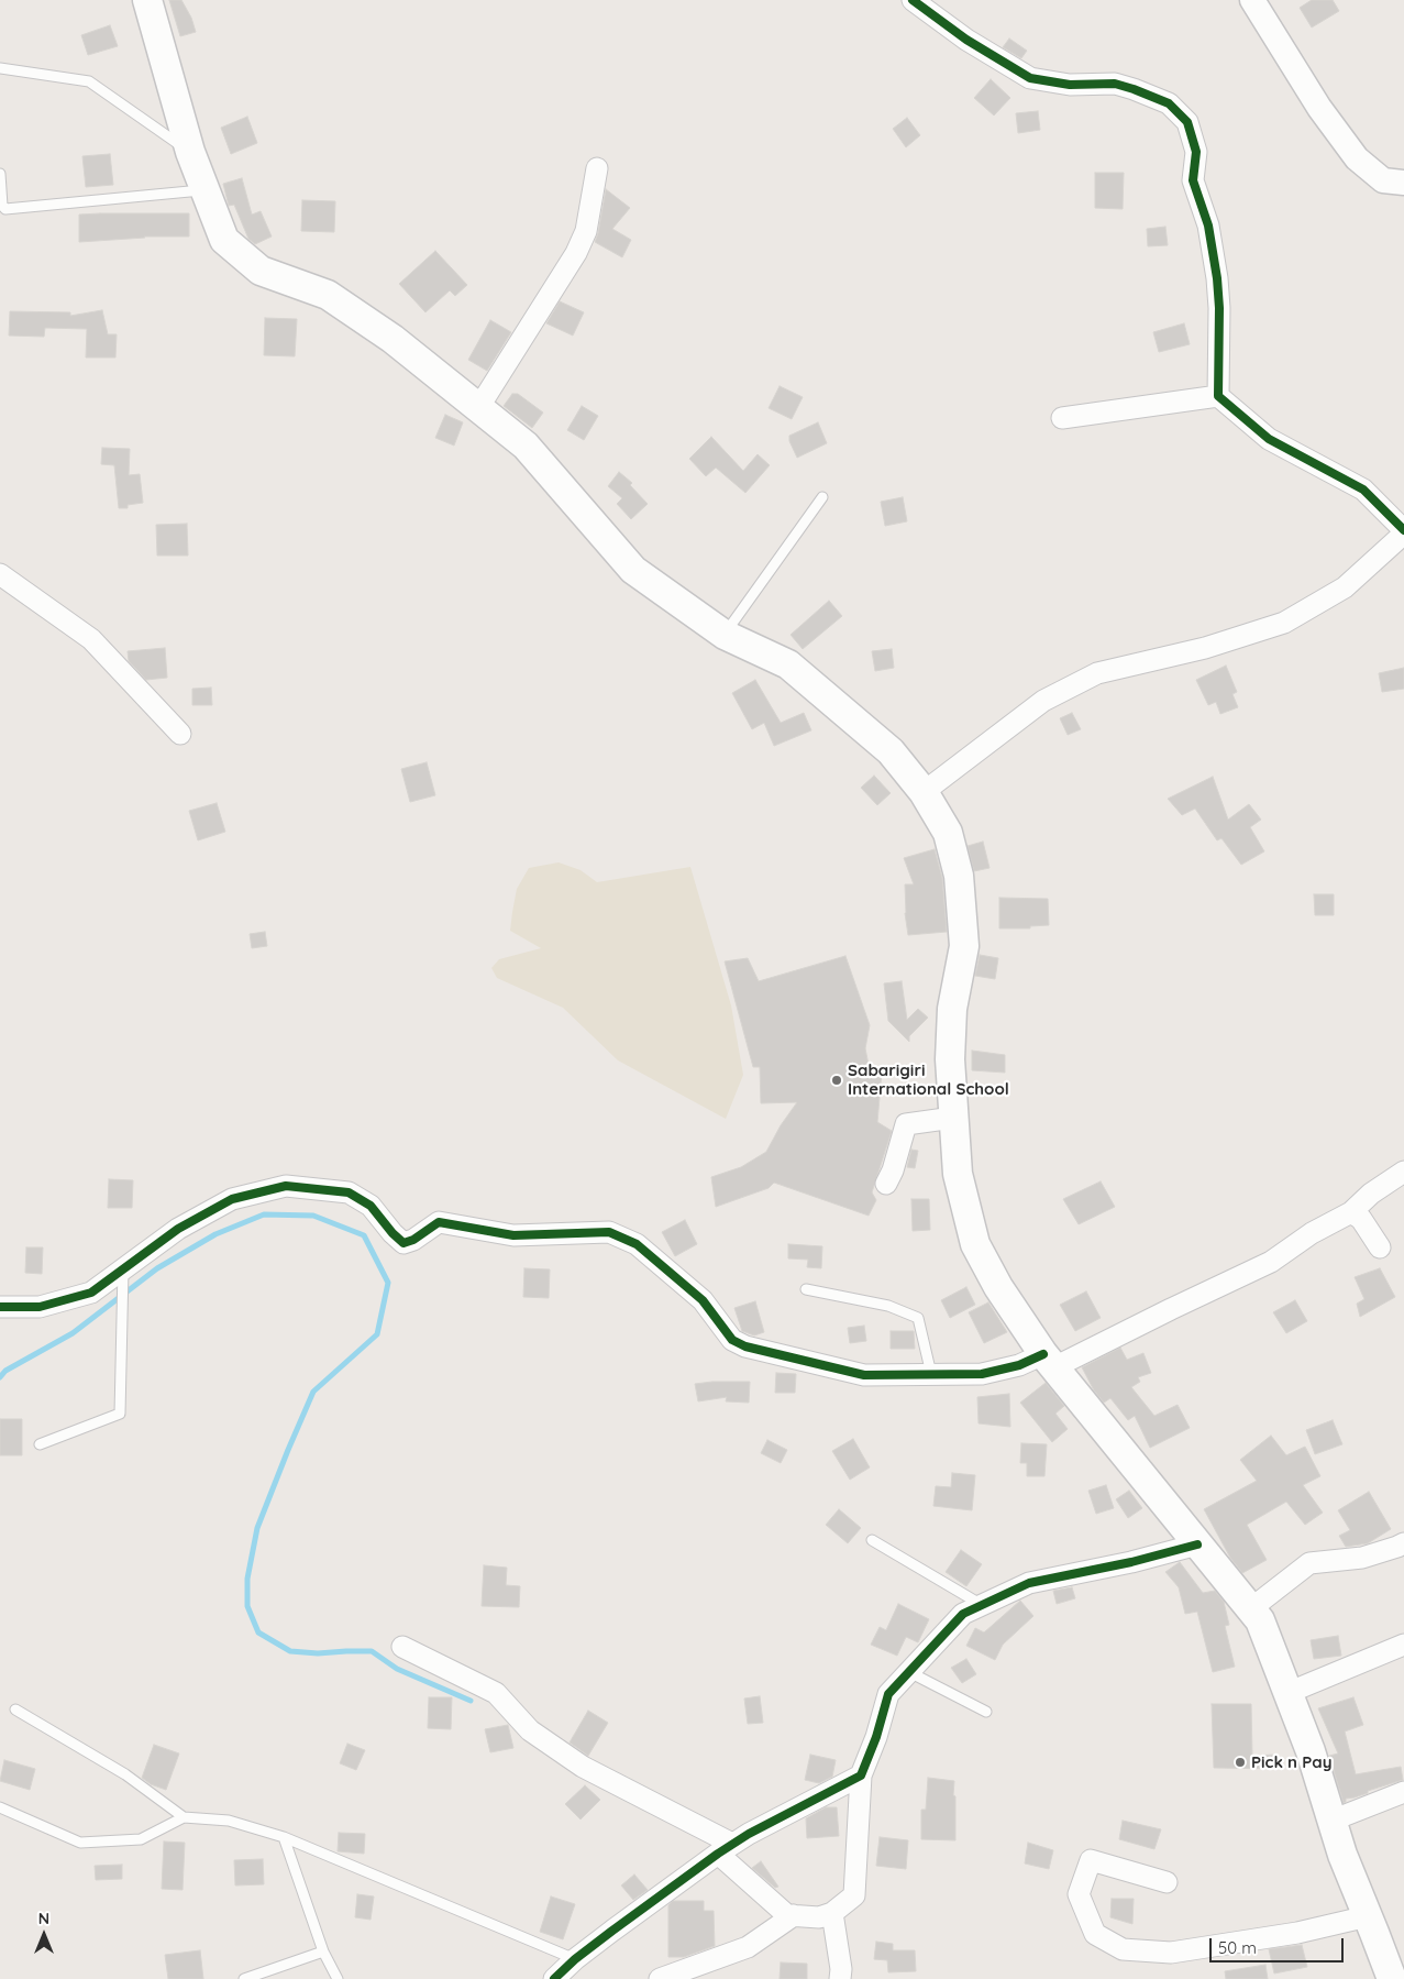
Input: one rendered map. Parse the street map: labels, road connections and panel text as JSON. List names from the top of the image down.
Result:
{
  "places": ["Sabarigiri International School", "Pick n Pay"],
  "scale_bar": "50 m",
  "north": "top"
}
